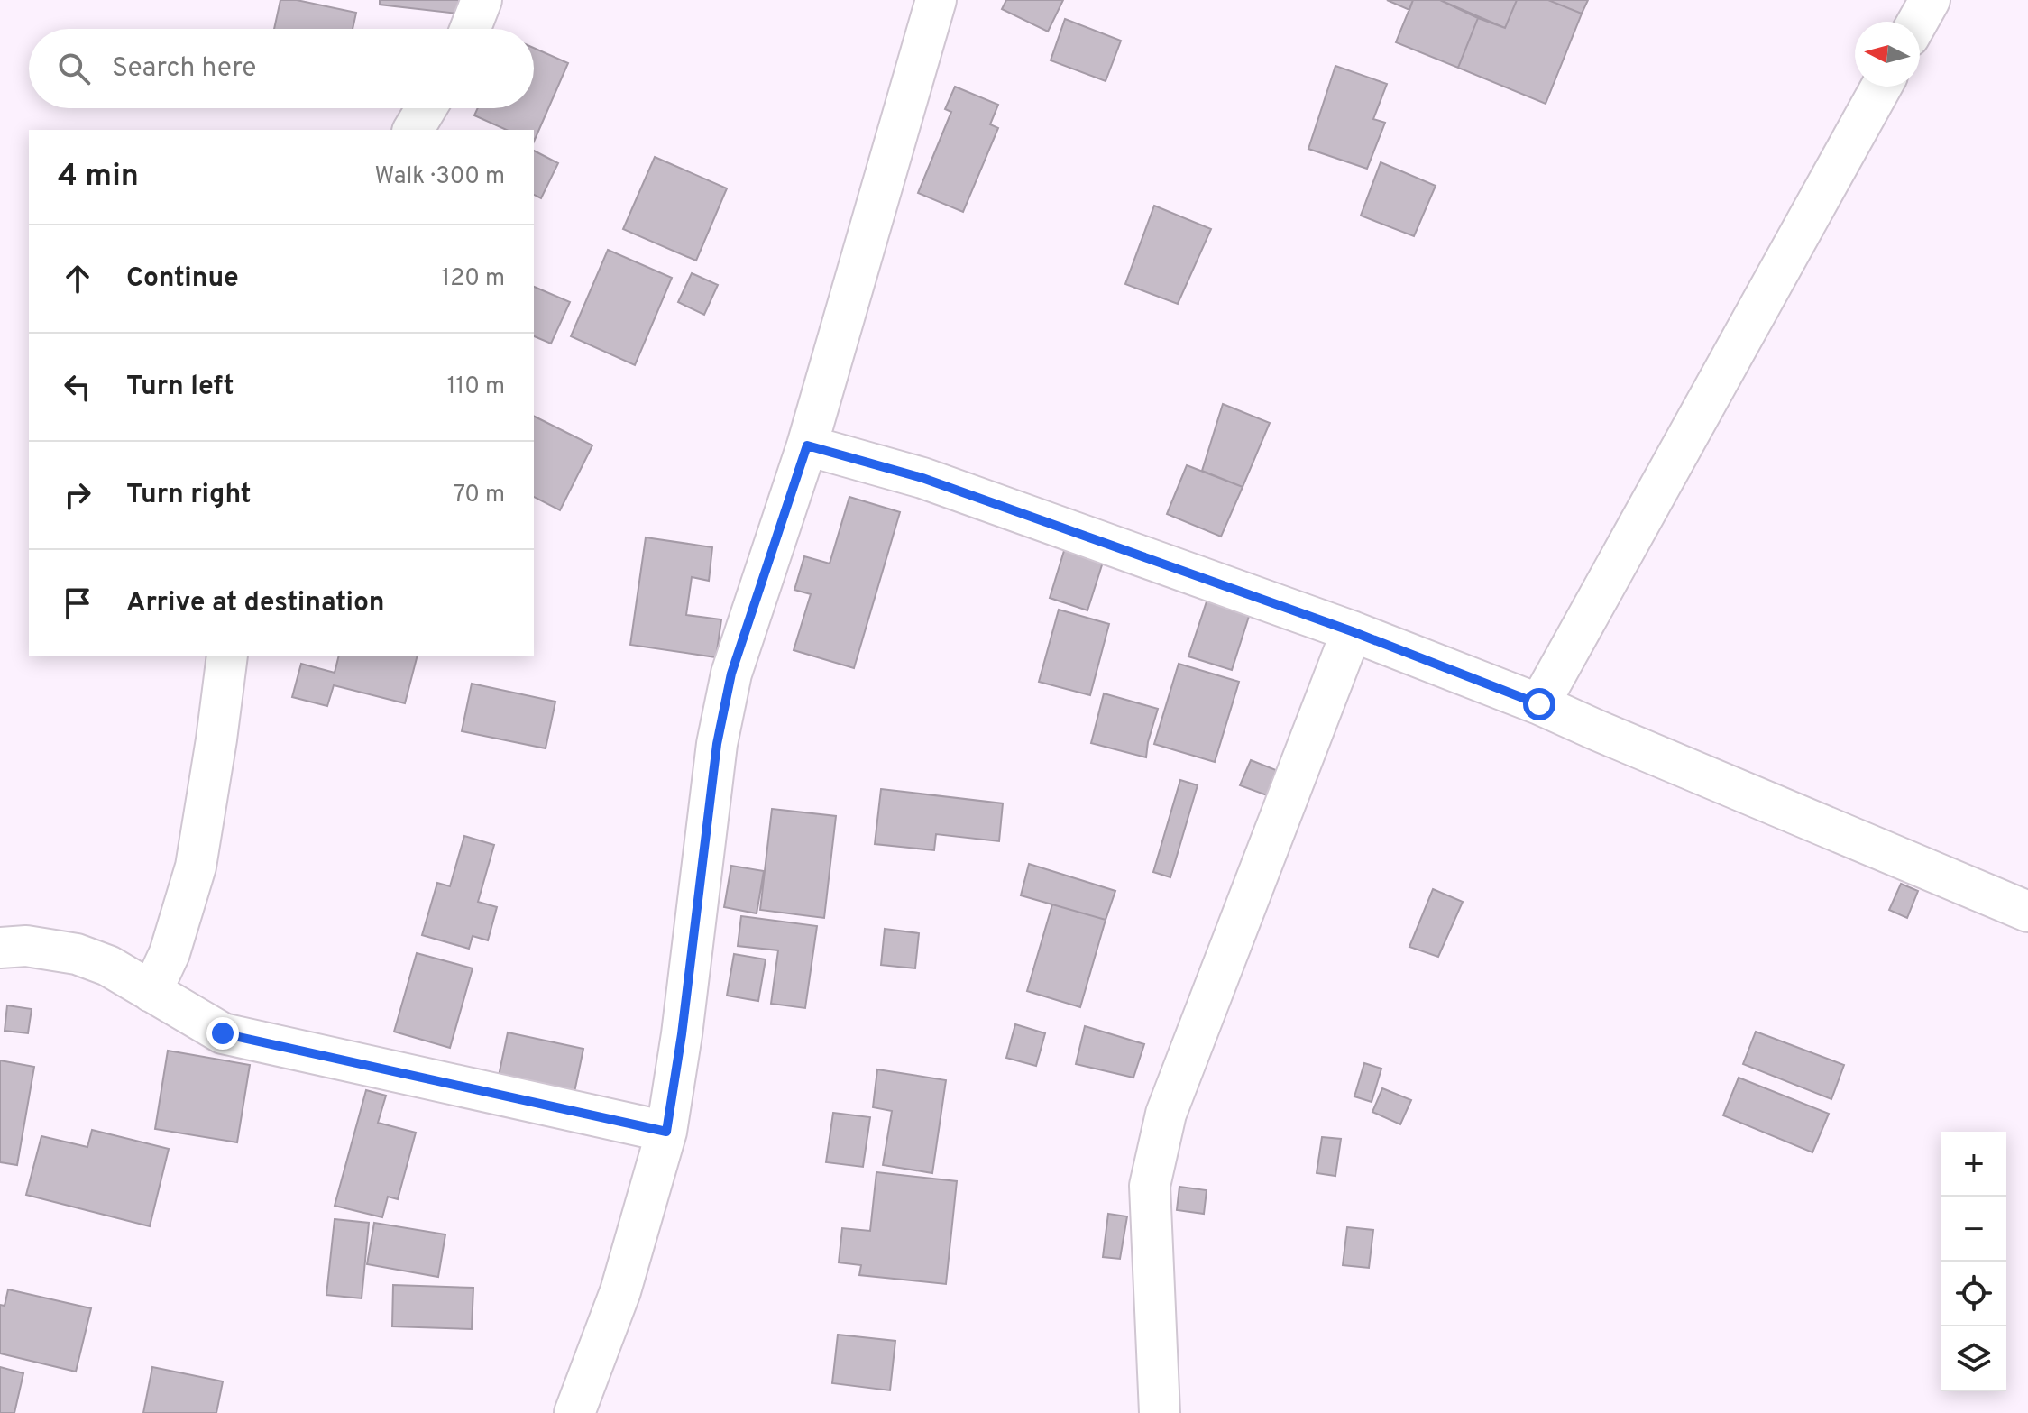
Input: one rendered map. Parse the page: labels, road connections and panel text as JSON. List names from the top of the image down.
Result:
{
  "north": "left",
  "page": {
    "search": "Search here",
    "heading": ["4 min", "Walk · 300 m"],
    "list": [
      ["Continue", "120 m"],
      ["Turn left", "110 m"],
      ["Turn right", "70 m"],
      "Arrive at destination"
    ],
    "map_buttons": ["+", "−"]
  }
}
